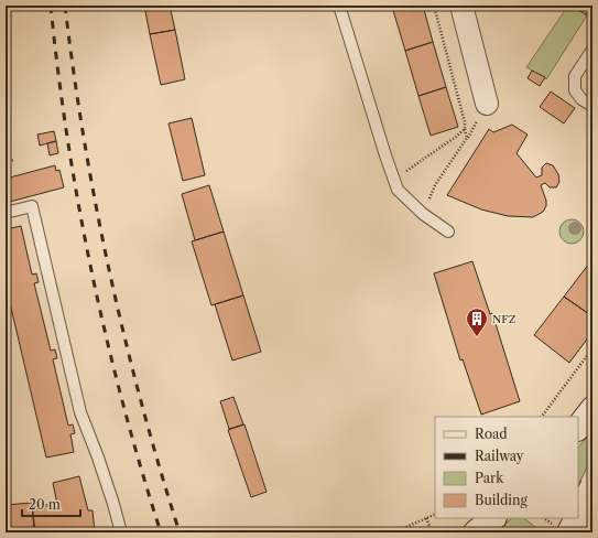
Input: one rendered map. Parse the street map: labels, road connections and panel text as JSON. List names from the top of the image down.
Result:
{
  "places": {
    "building": ["NFZ"]
  },
  "legend": [
    "Road",
    "Railway",
    "Park",
    "Building"
  ],
  "scale_bar": "20 m"
}
